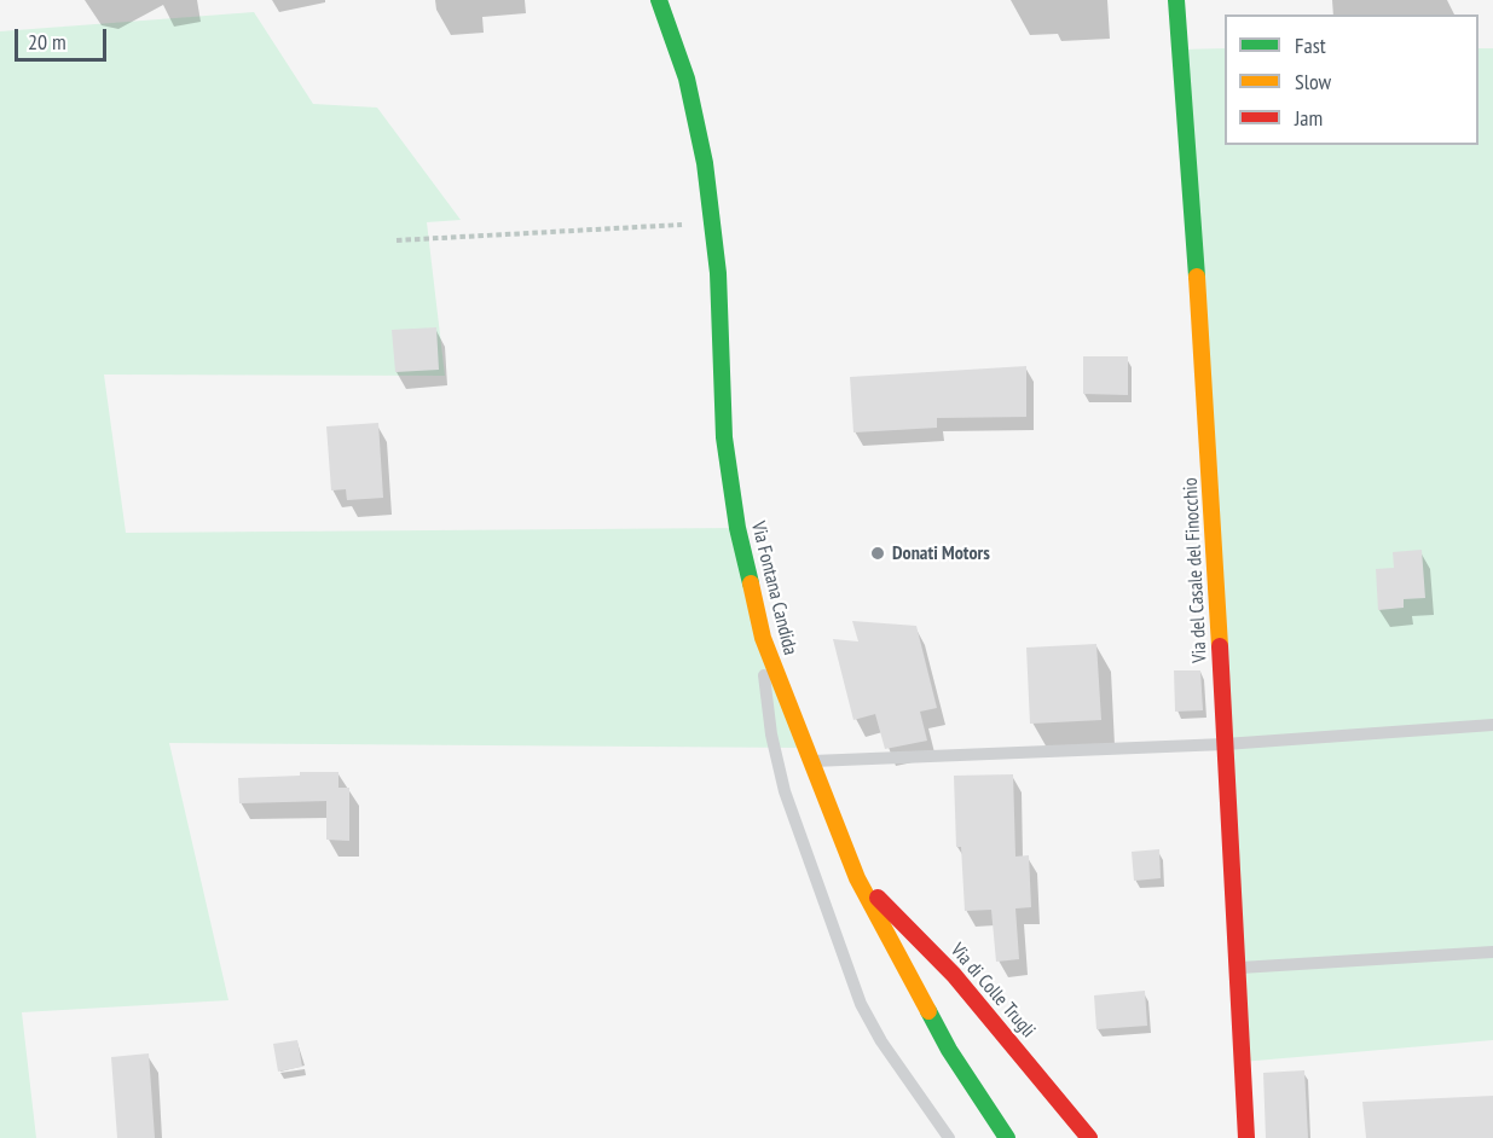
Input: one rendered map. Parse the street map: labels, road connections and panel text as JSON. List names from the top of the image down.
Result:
{
  "streets": {
    "street": ["Via del Casale del Finocchio", "Via Fontana Candida", "Via di Colle Trugli"]
  },
  "crossings": [
    ["Via Fontana Candida", "Via di Colle Trugli"]
  ],
  "places": ["Donati Motors"],
  "legend": ["Fast", "Slow", "Jam"],
  "scale_bar": "20 m"
}
